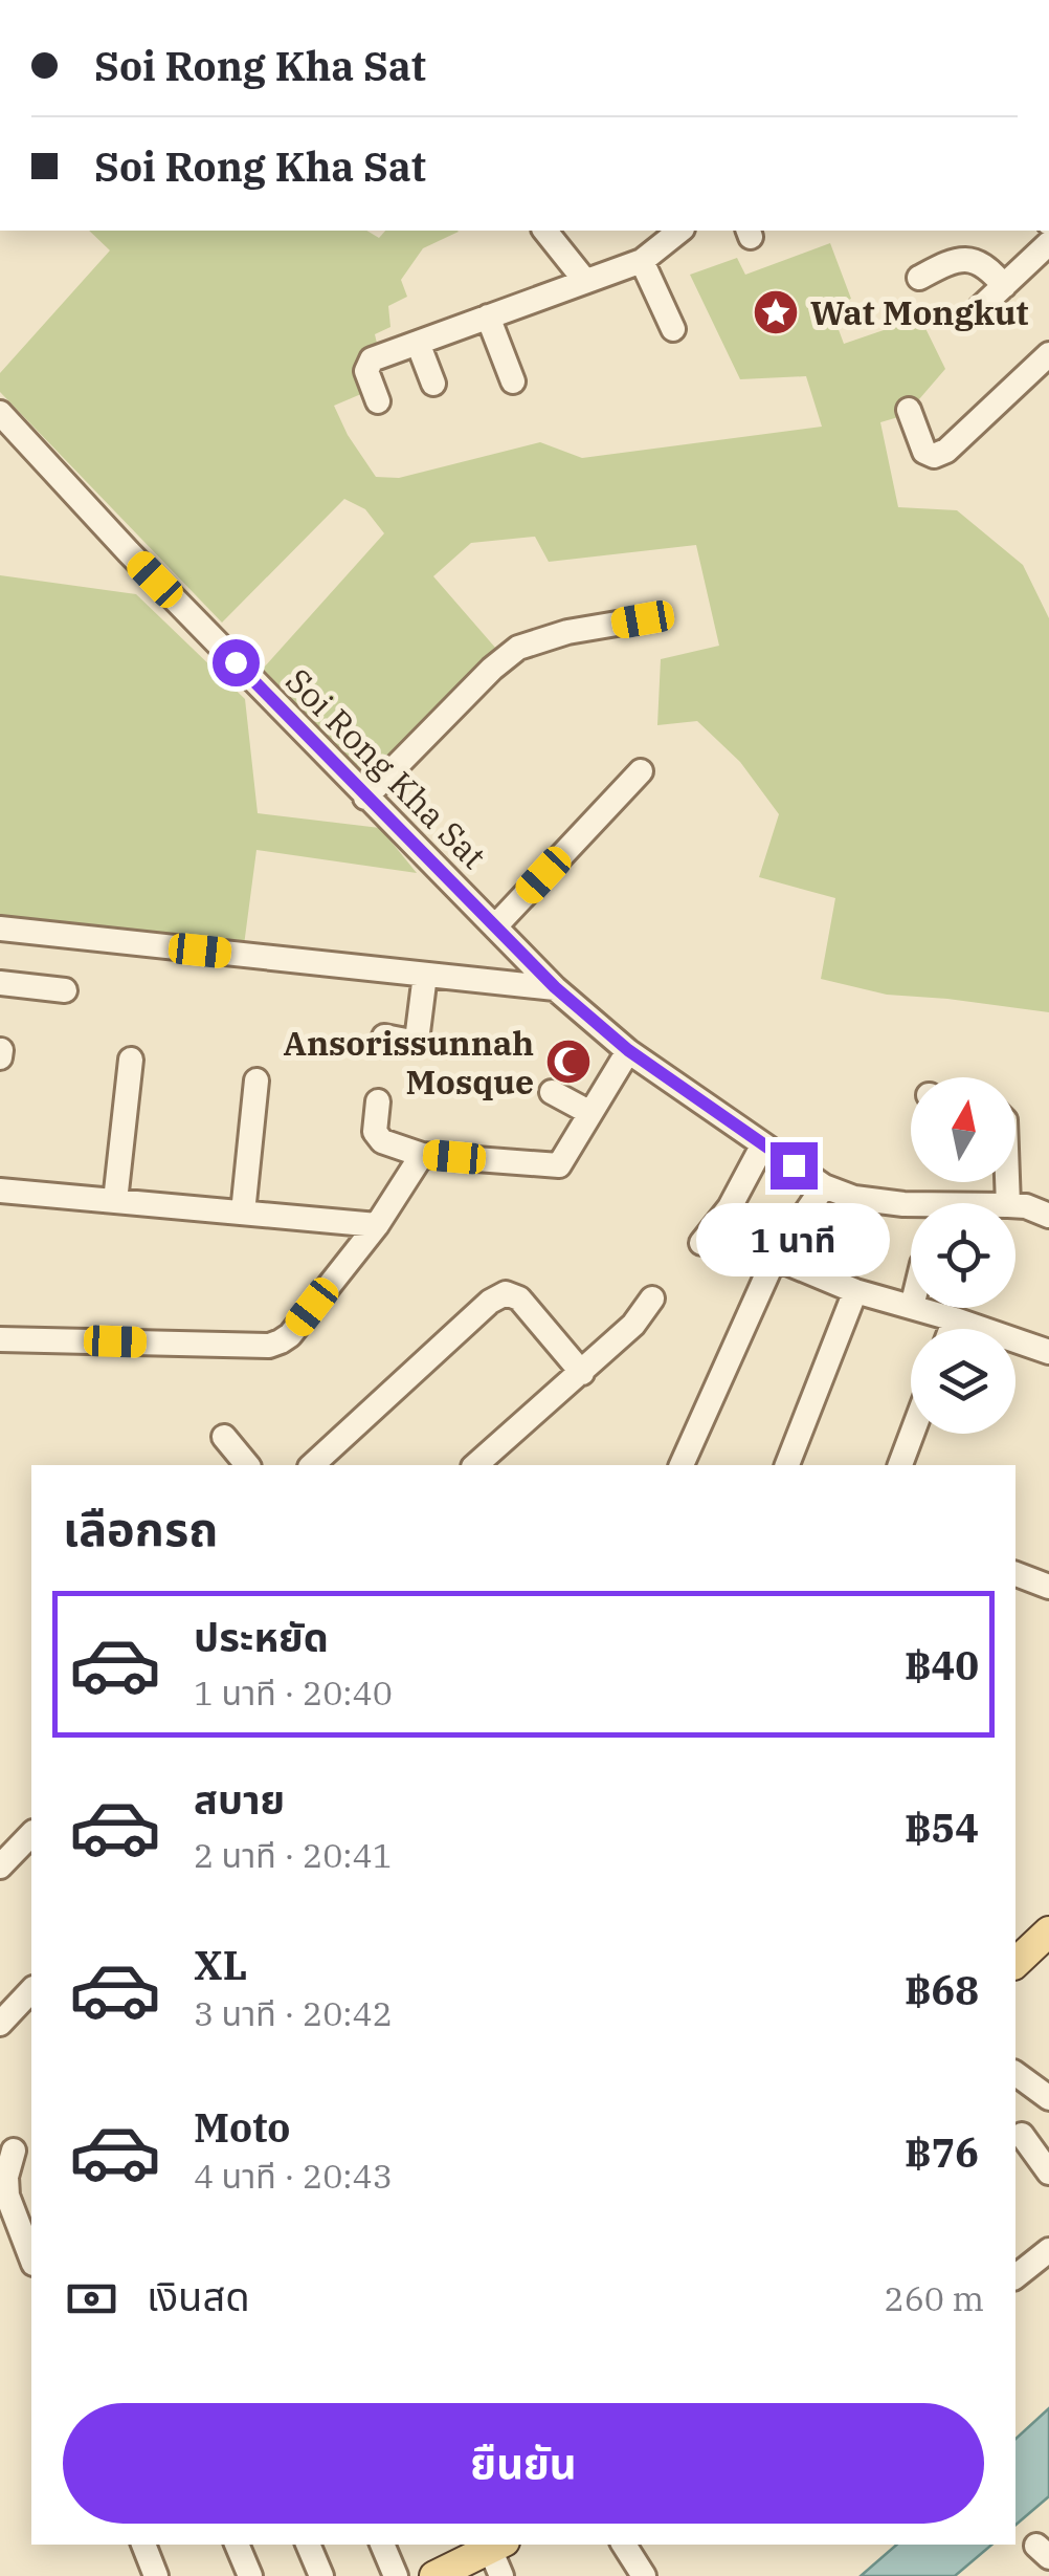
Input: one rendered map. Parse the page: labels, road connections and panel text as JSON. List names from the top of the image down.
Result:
{
  "streets": {
    "street": ["Soi Rong Kha Sat"]
  },
  "places": {
    "place": ["Wat Mongkut"],
    "mosque": ["Ansorissunnah Mosque"]
  },
  "north": "top",
  "page": {
    "banner": ["Soi Rong Kha Sat", "Soi Rong Kha Sat"],
    "bubble": "1 นาที",
    "heading": "เลือกรถ",
    "list": [
      {
        "name": "ประหยัด",
        "note": "1 นาที · 20:40",
        "value": "฿40"
      },
      {
        "name": "สบาย",
        "note": "2 นาที · 20:41",
        "value": "฿54"
      },
      {
        "name": "XL",
        "note": "3 นาที · 20:42",
        "value": "฿68"
      },
      {
        "name": "Moto",
        "note": "4 นาที · 20:43",
        "value": "฿76"
      }
    ],
    "pay": ["เงินสด", "260 m"],
    "buttons": "ยืนยัน"
  }
}
